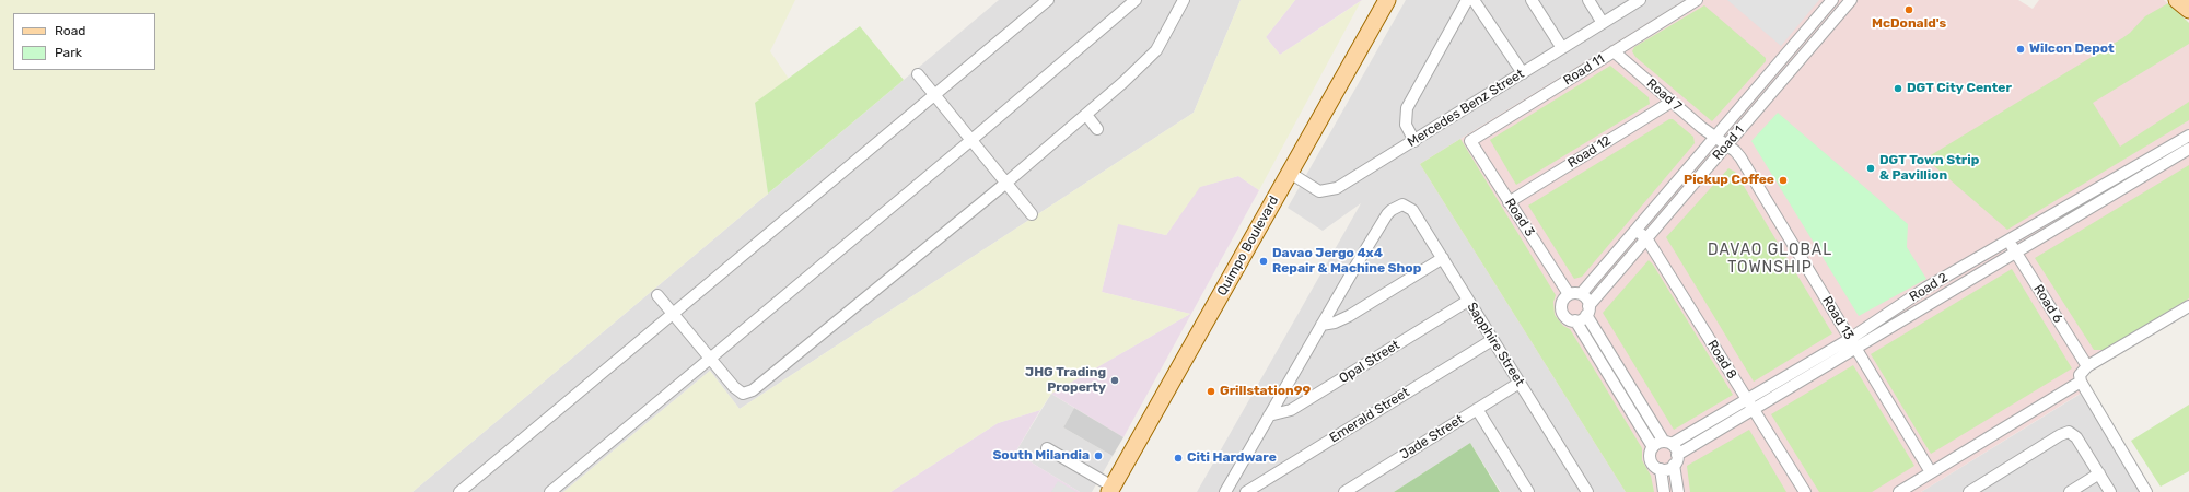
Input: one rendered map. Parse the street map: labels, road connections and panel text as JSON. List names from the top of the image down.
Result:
{
  "streets": {
    "main road": ["Quimpo Boulevard"],
    "street": [
      "Road 11",
      "Road 7",
      "Mercedes Benz Street",
      "Road 1",
      "Road 12",
      "Road 3",
      "Road 2",
      "Road 6",
      "Road 13",
      "Sapphire Street",
      "Road 8",
      "Opal Street",
      "Emerald Street",
      "Jade Street"
    ]
  },
  "crossings": [
    ["Road 11", "Road 7"],
    ["Road 11", "Road 3"],
    ["Road 7", "Road 1"],
    ["Road 7", "Road 12"],
    ["Road 7", "Road 13"],
    ["Mercedes Benz Street", "Quimpo Boulevard"],
    ["Road 1", "Road 3"],
    ["Road 1", "Road 13"],
    ["Road 1", "Road 8"],
    ["Road 12", "Road 3"],
    ["Road 2", "Road 6"],
    ["Road 2", "Road 13"],
    ["Road 2", "Road 8"],
    ["Sapphire Street", "Opal Street"],
    ["Sapphire Street", "Emerald Street"],
    ["Sapphire Street", "Jade Street"]
  ],
  "districts": ["DAVAO GLOBAL TOWNSHIP"],
  "places": [
    "McDonald's",
    "Wilcon Depot",
    "DGT City Center",
    "DGT Town Strip & Pavillion",
    "Pickup Coffee",
    "Davao Jergo 4x4 Repair & Machine Shop",
    "JHG Trading Property",
    "Grillstation99",
    "South Milandia",
    "Citi Hardware"
  ],
  "legend": ["Road", "Park"]
}
